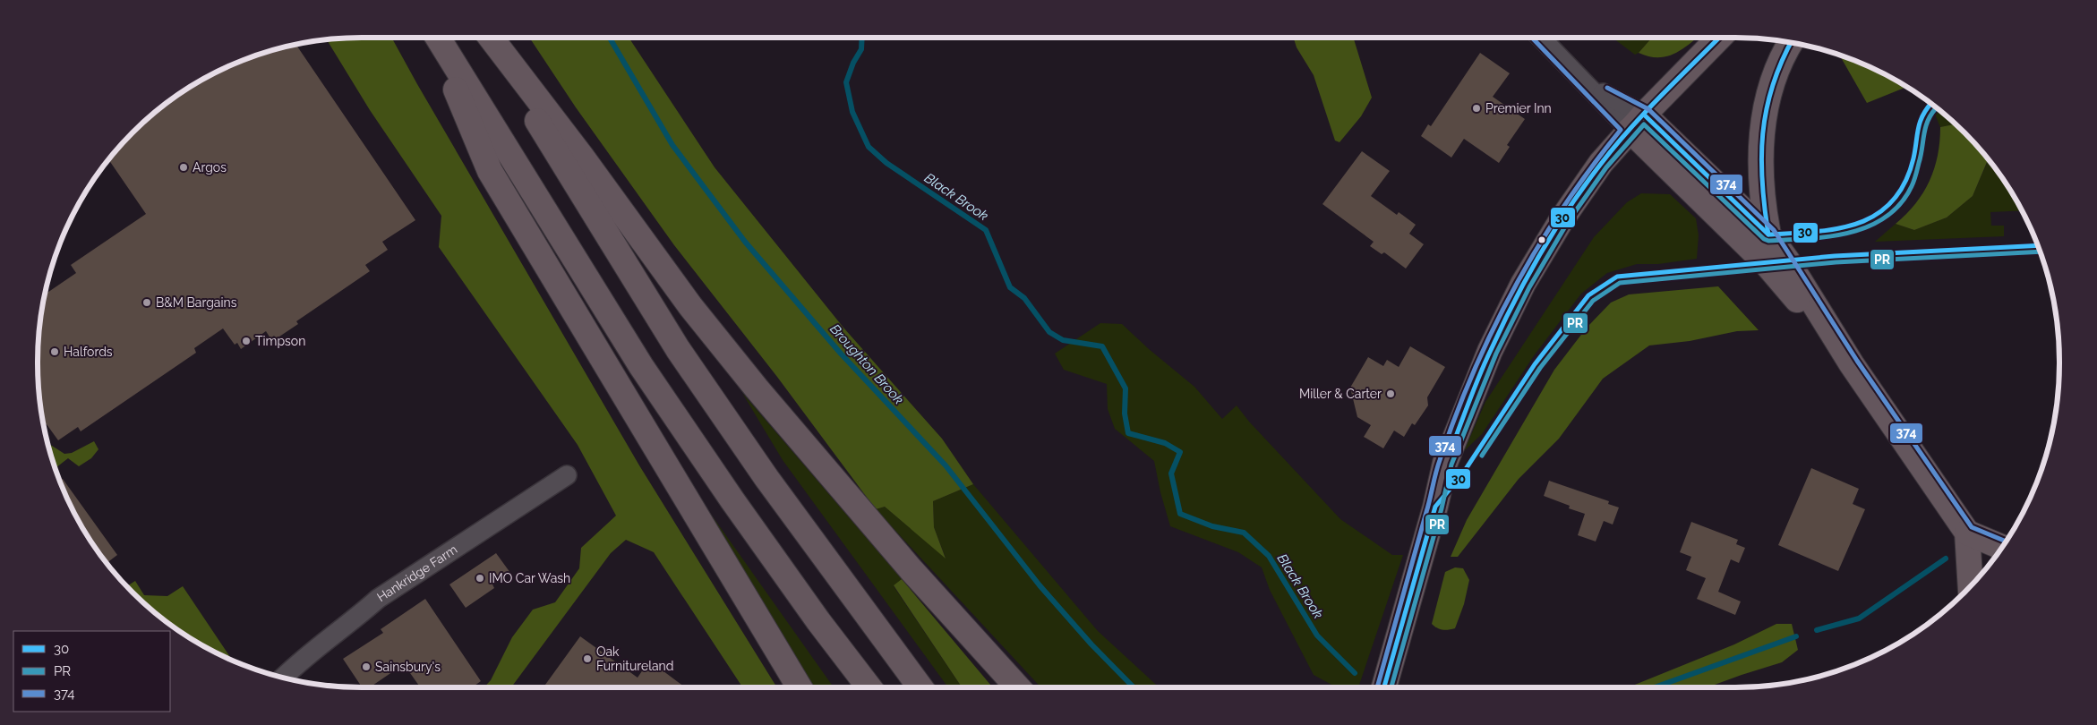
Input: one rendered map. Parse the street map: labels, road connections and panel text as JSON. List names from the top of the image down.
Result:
{
  "streets": {
    "street": ["Hankridge Farm"]
  },
  "water": ["Black Brook", "Broughton Brook"],
  "places": [
    "Premier Inn",
    "Argos",
    "B&M Bargains",
    "Timpson",
    "Halfords",
    "Miller & Carter",
    "IMO Car Wash",
    "Oak Furnitureland",
    "Sainsbury's"
  ],
  "lines": ["transit line 30", "transit line 374", "transit line PR"],
  "legend": ["30", "PR", "374"]
}
